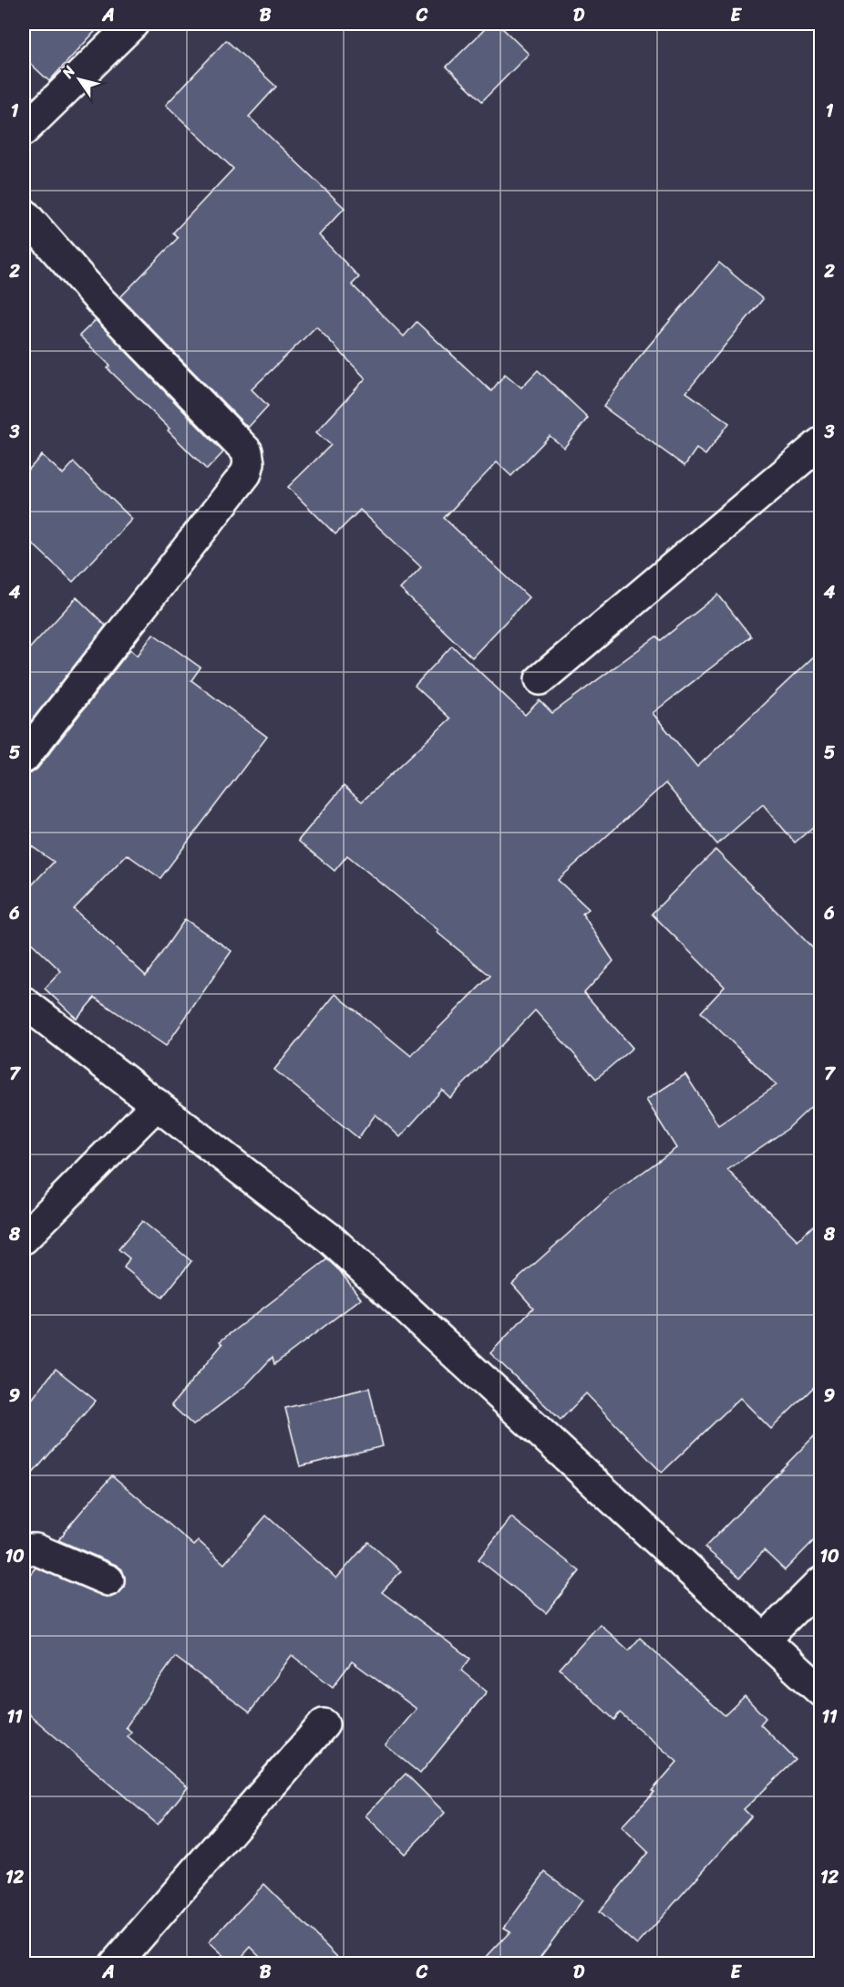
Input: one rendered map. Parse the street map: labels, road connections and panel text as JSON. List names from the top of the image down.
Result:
{
  "north": "top left",
  "grid": {
    "columns": [
      "A",
      "B",
      "C",
      "D",
      "E"
    ],
    "rows": [
      "1",
      "2",
      "3",
      "4",
      "5",
      "6",
      "7",
      "8",
      "9",
      "10",
      "11",
      "12"
    ]
  }
}
